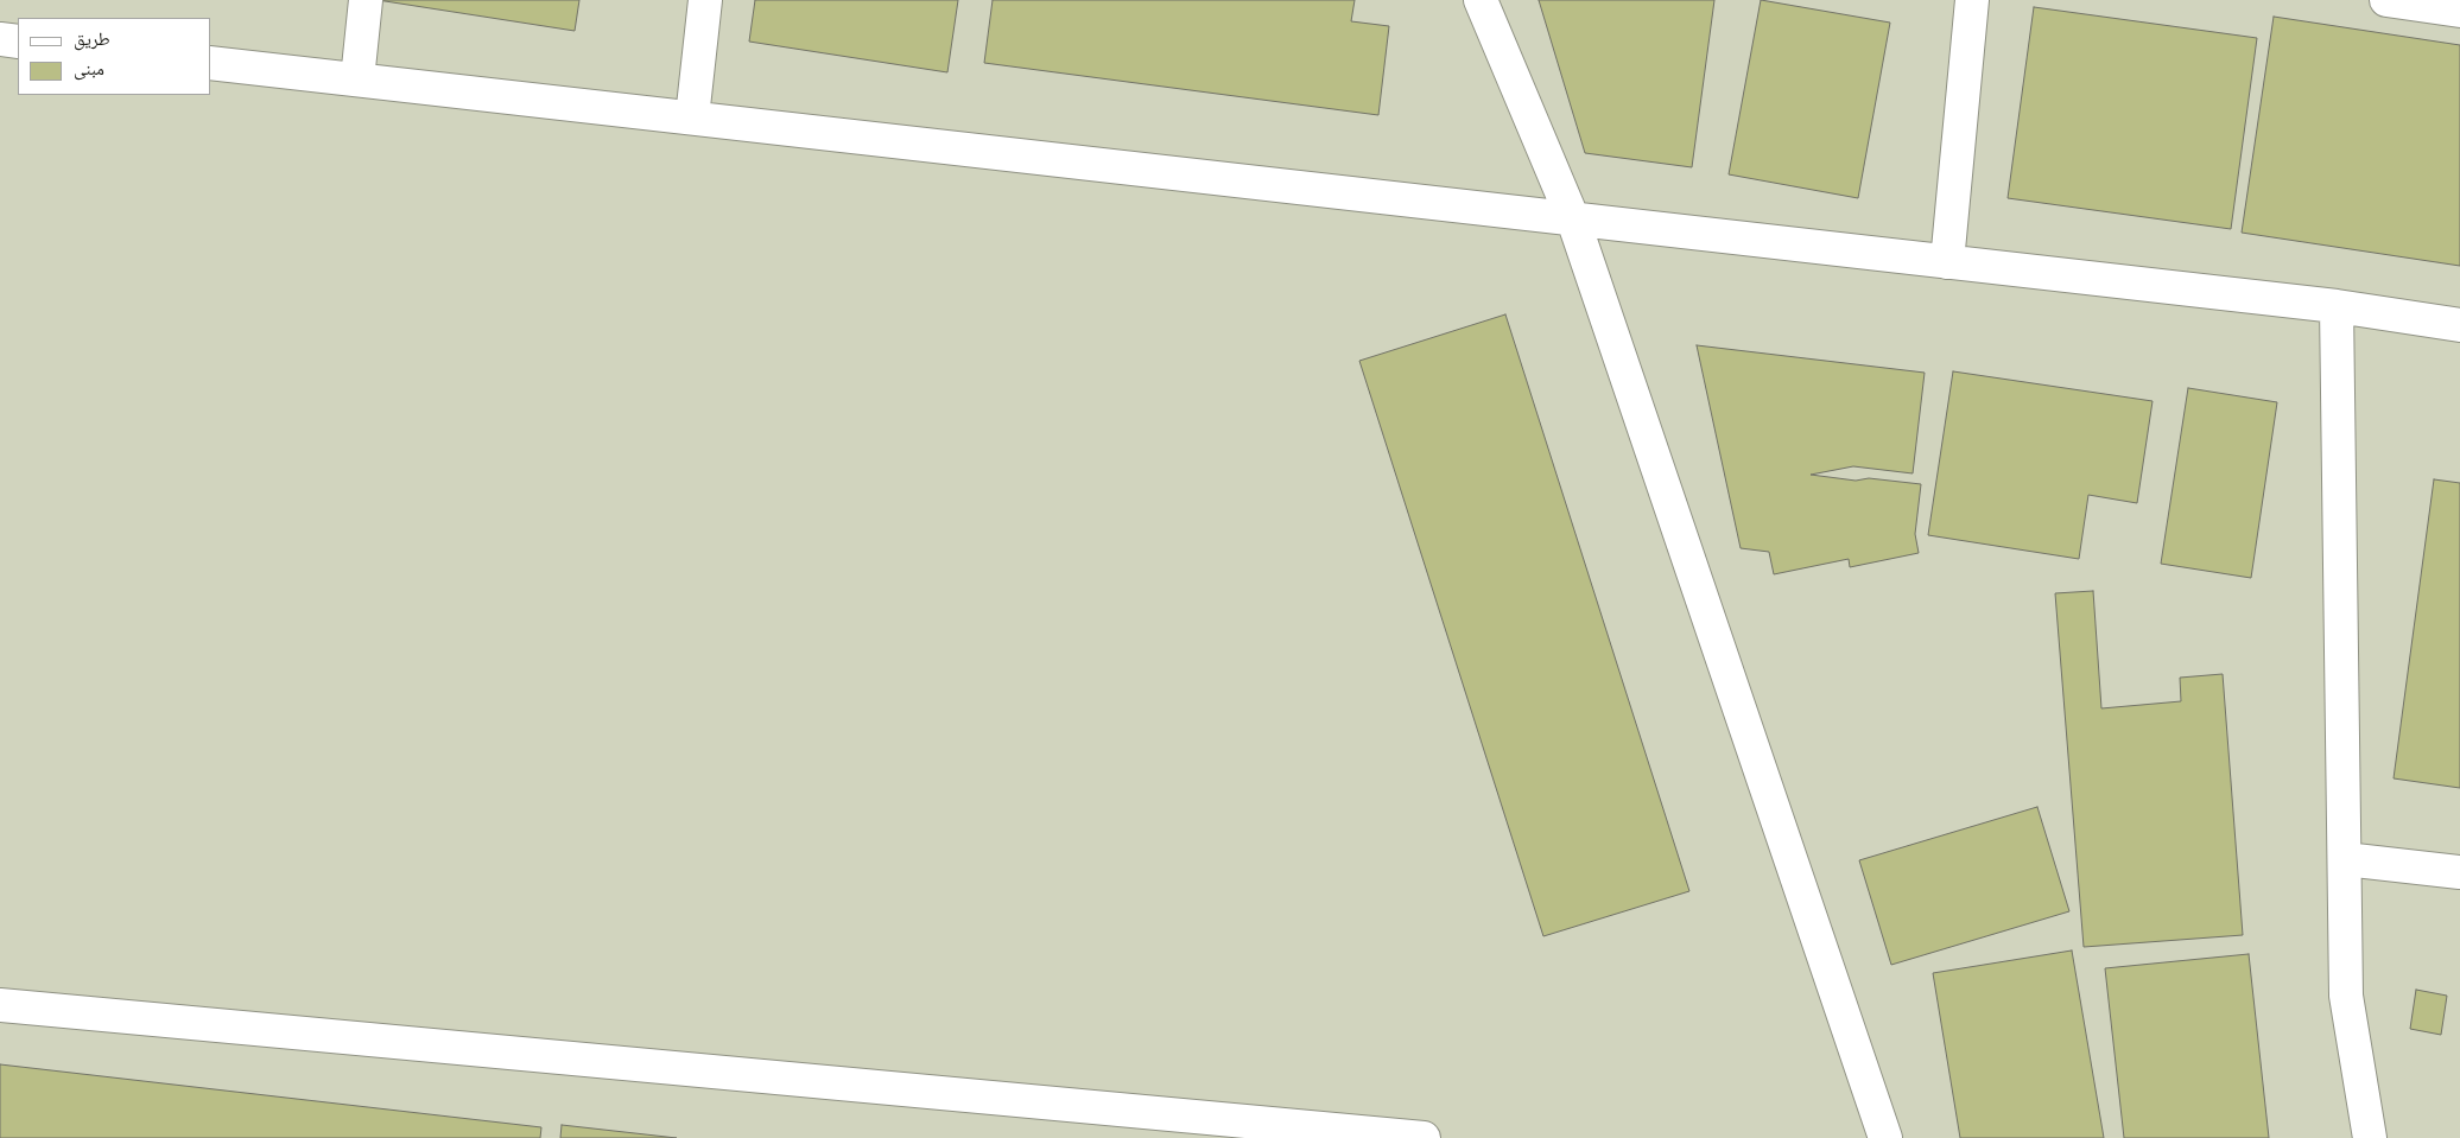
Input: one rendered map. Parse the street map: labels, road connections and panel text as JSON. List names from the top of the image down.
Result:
{
  "legend": ["طريق", "مبنى"]
}
